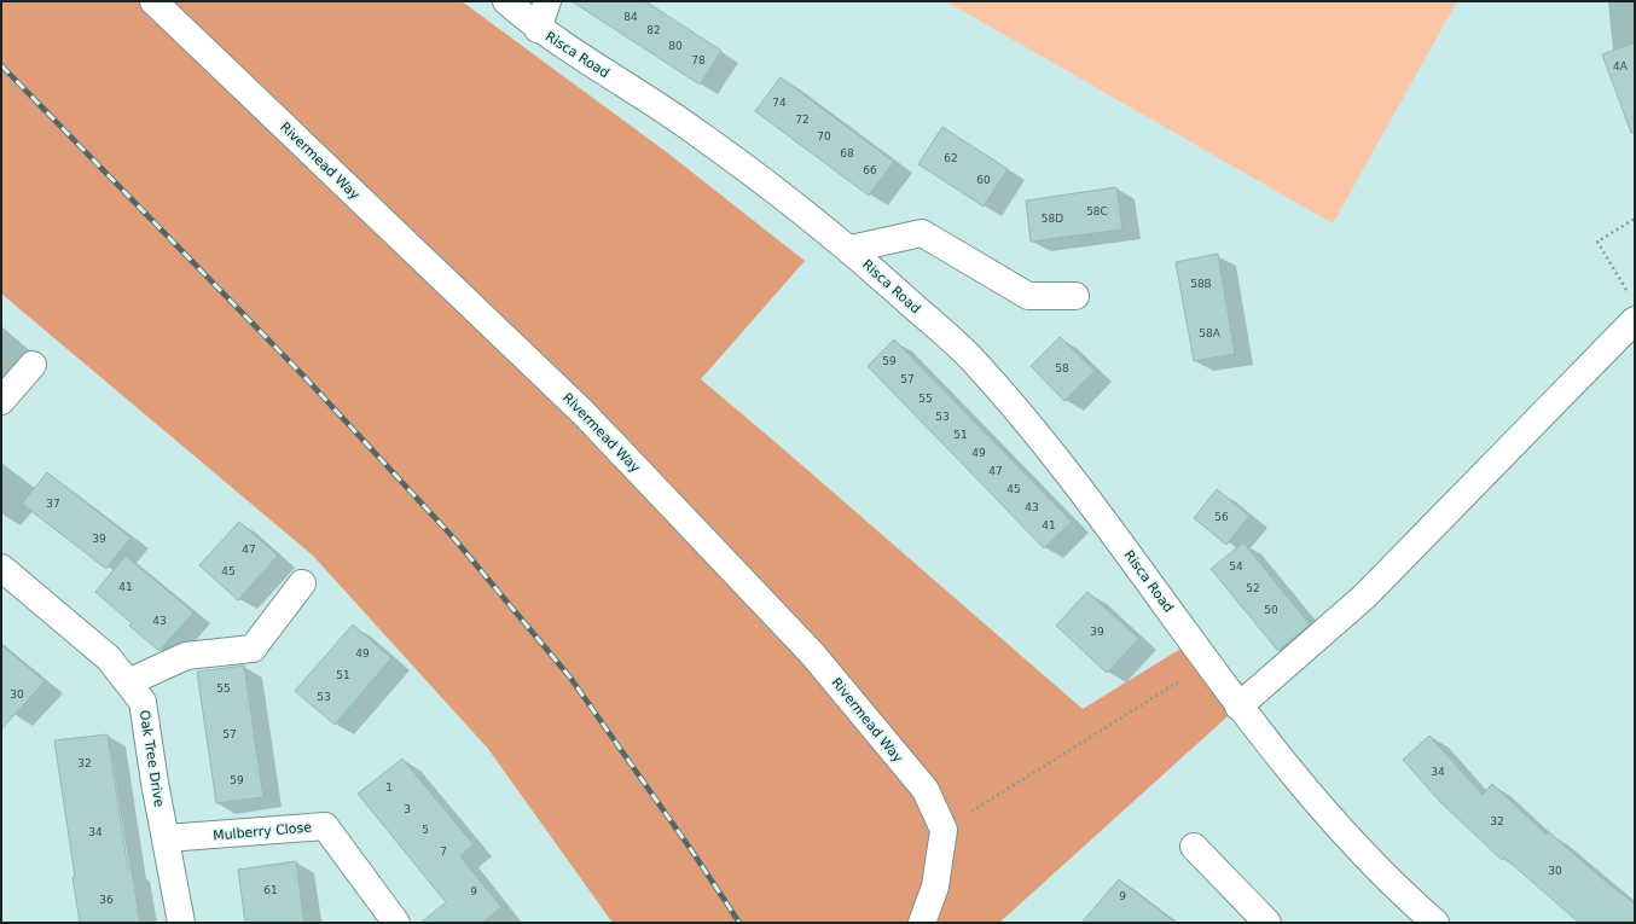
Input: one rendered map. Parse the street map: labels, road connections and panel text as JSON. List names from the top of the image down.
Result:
{
  "streets": {
    "street": [
      "Risca Road",
      "Rivermead Way",
      "Oak Tree Drive",
      "Mulberry Close"
    ]
  },
  "crossings": [
    ["Oak Tree Drive", "Mulberry Close"]
  ],
  "house_numbers": [
    "84",
    "82",
    "80",
    "78",
    "4A",
    "74",
    "72",
    "70",
    "68",
    "62",
    "66",
    "60",
    "58C",
    "58D",
    "58B",
    "58A",
    "59",
    "58",
    "57",
    "55",
    "53",
    "51",
    "49",
    "47",
    "45",
    "37",
    "43",
    "56",
    "41",
    "39",
    "47",
    "54",
    "45",
    "41",
    "52",
    "50",
    "43",
    "39",
    "49",
    "51",
    "55",
    "30",
    "53",
    "57",
    "32",
    "34",
    "59",
    "1",
    "3",
    "32",
    "5",
    "34",
    "7",
    "30",
    "61",
    "9",
    "9",
    "36"
  ]
}
